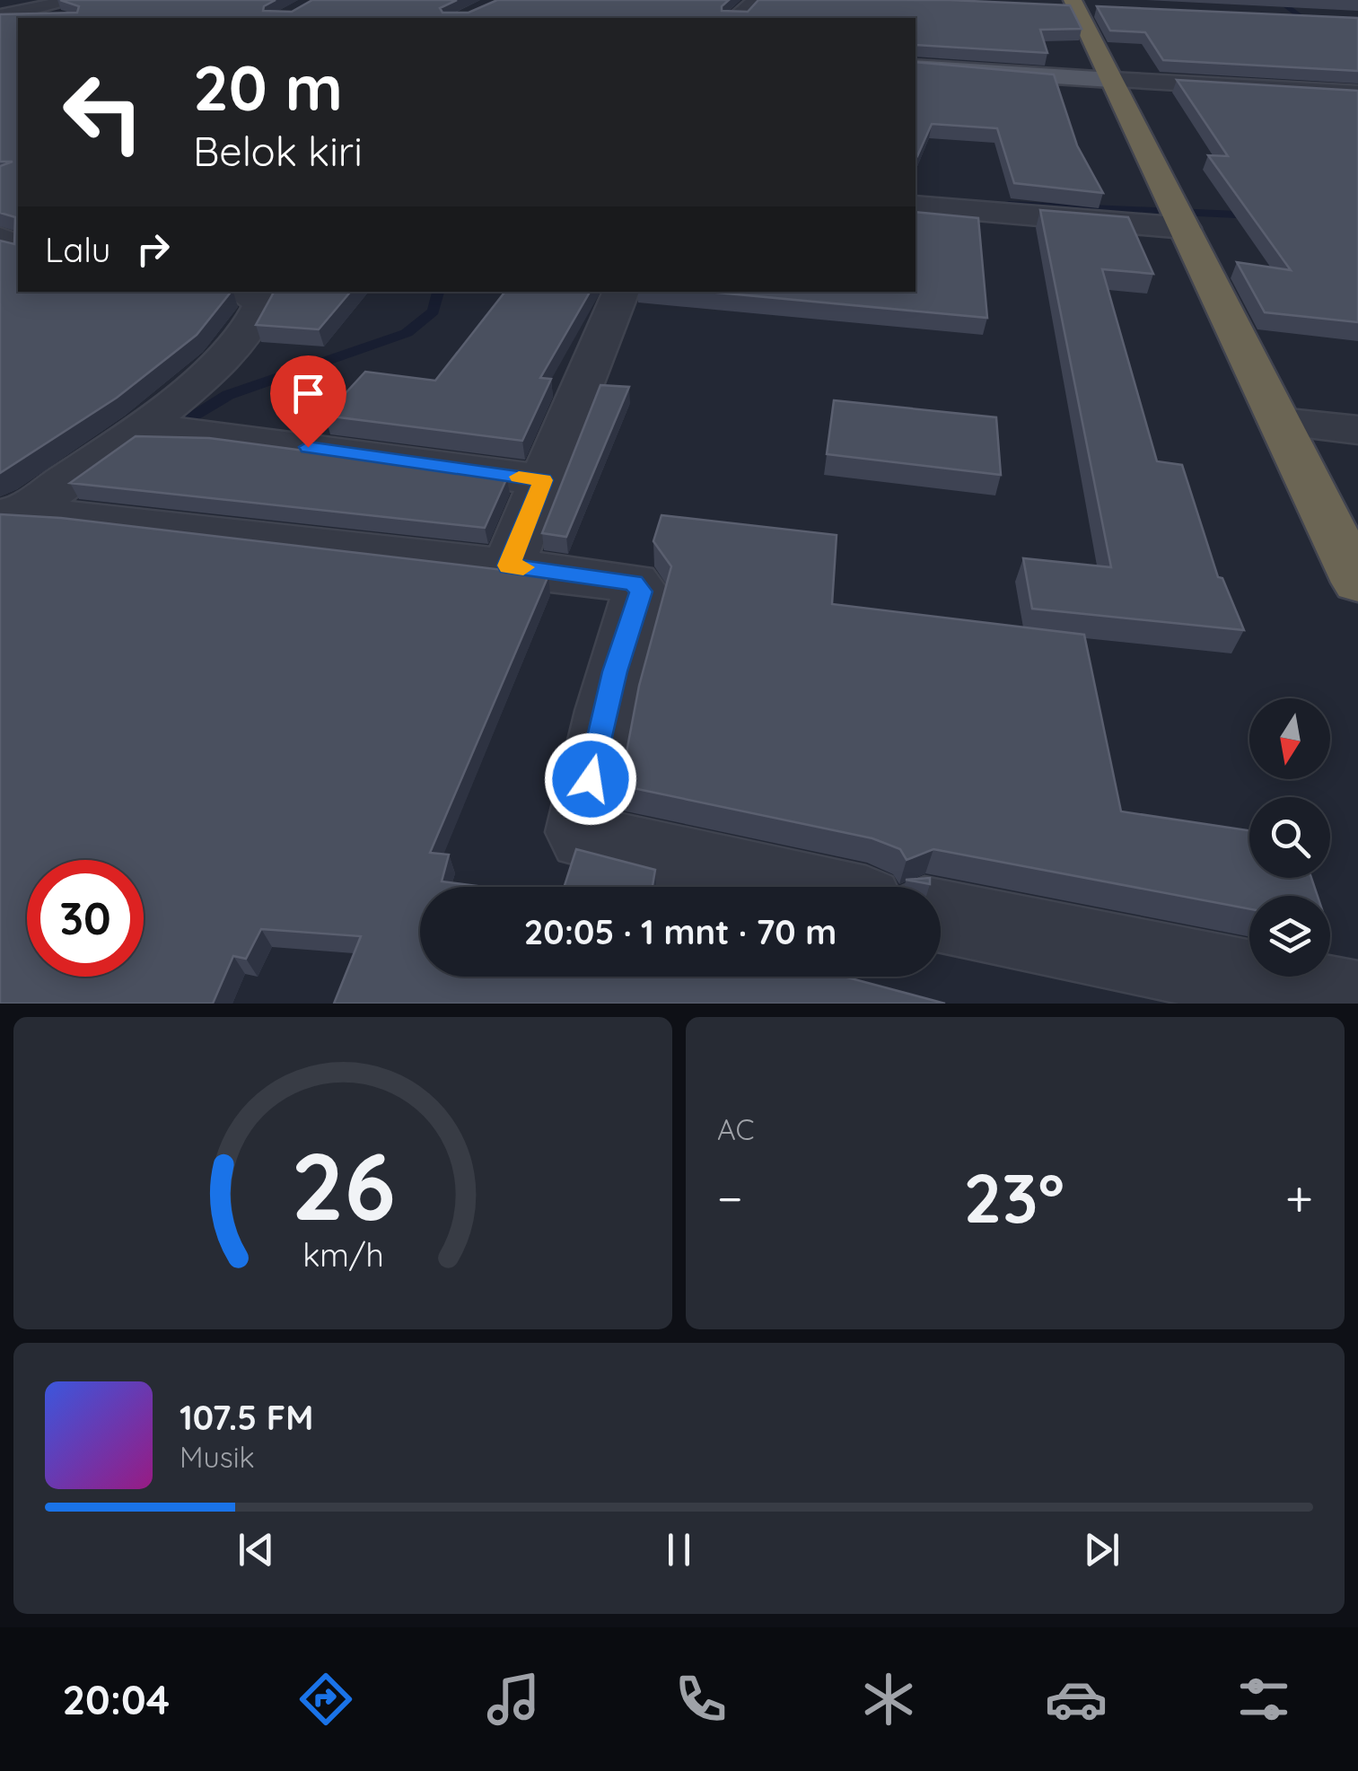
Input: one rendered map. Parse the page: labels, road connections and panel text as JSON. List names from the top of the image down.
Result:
{
  "north": "bottom",
  "page": {
    "turn": ["20 m", "Belok kiri"],
    "then": "Lalu",
    "limit": "30",
    "trip": "20:05 · 1 mnt · 70 m",
    "tile": "AC",
    "heat": ["−", "23°", "+"],
    "song": ["107.5 FM", "Musik"],
    "tabs": "20:04",
    "gauge": ["26", "km/h"]
  }
}
